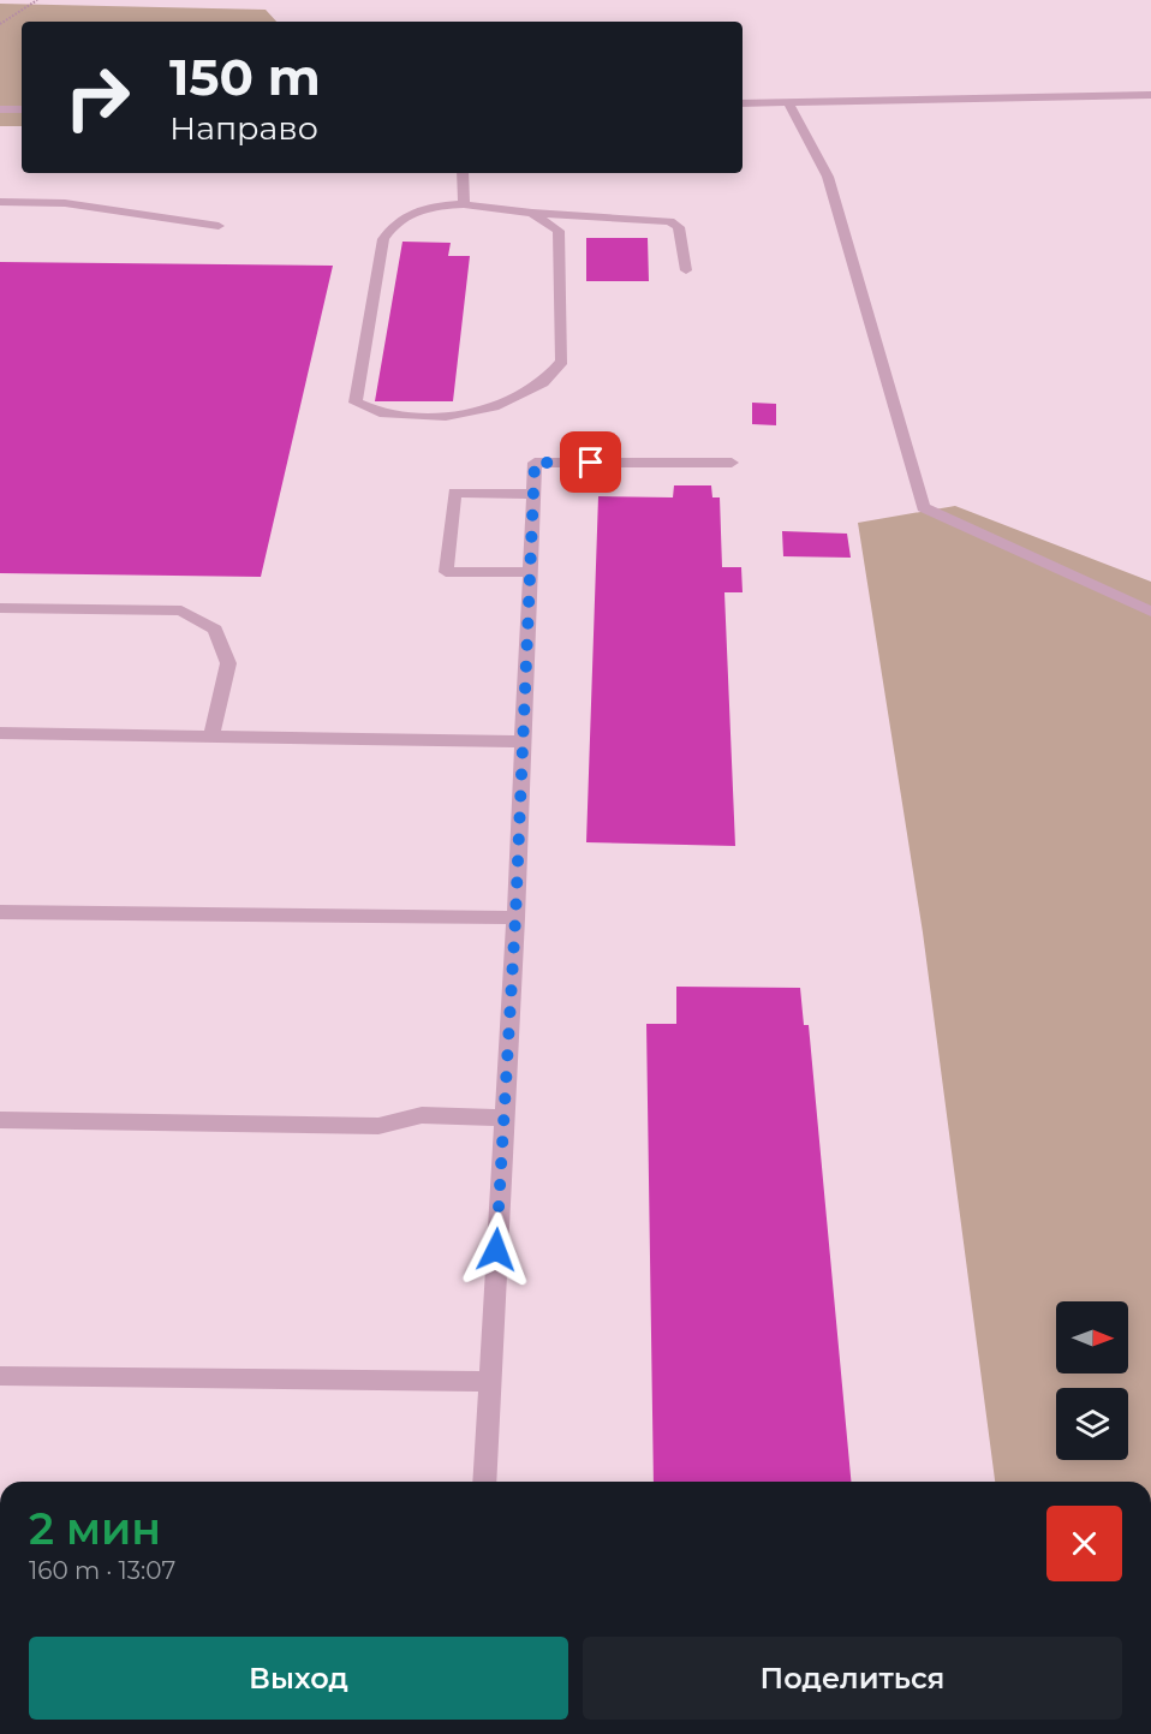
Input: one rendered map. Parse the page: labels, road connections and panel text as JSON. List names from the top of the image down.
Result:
{
  "north": "right",
  "page": {
    "turn": ["150 m", "Направо"],
    "heading": ["2 мин", "160 m · 13:07"],
    "buttons": ["Выход", "Поделиться"]
  }
}
